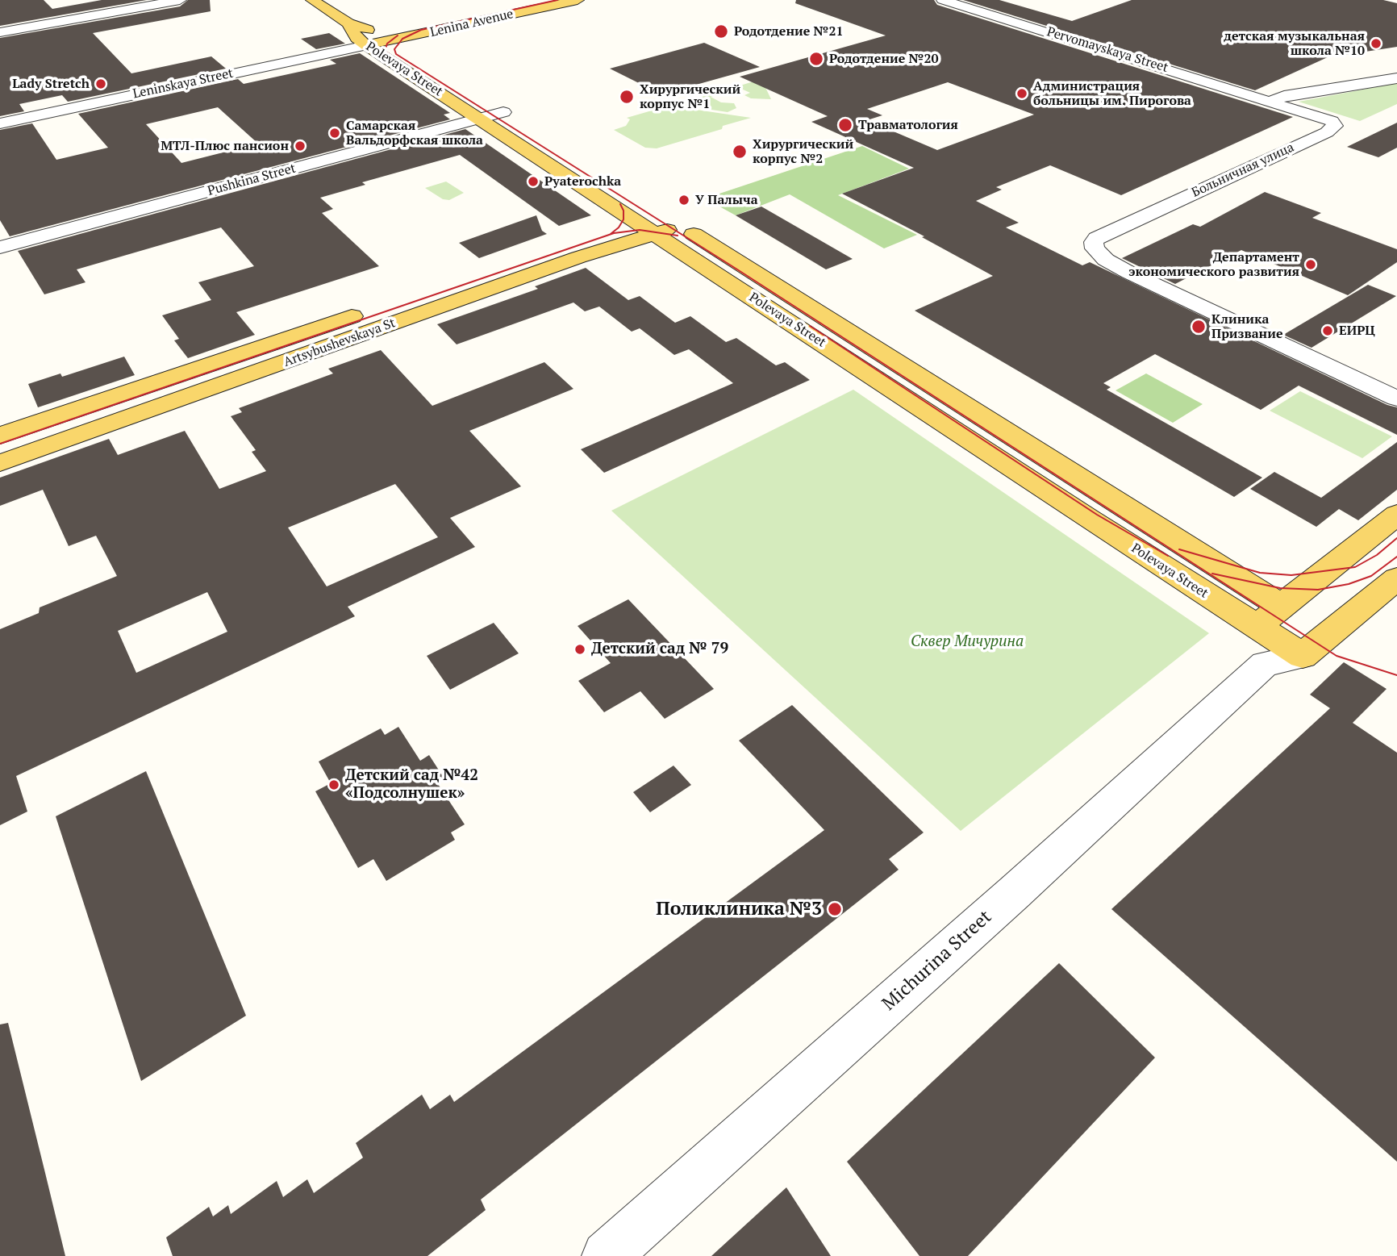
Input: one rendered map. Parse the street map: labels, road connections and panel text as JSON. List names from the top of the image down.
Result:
{
  "streets": {
    "main road": [
      "Lenina Avenue",
      "Polevaya Street",
      "Artsybushevskaya St",
      "Michurina Street"
    ],
    "street": [
      "Pervomayskaya Street",
      "Leninskaya Street",
      "Больничная улица",
      "Pushkina Street"
    ]
  },
  "crossings": [
    ["Lenina Avenue", "Polevaya Street"],
    ["Lenina Avenue", "Leninskaya Street"],
    ["Pervomayskaya Street", "Больничная улица"],
    ["Polevaya Street", "Leninskaya Street"],
    ["Polevaya Street", "Pushkina Street"],
    ["Polevaya Street", "Artsybushevskaya St"],
    ["Polevaya Street", "Michurina Street"]
  ],
  "parks": ["Сквер Мичурина"],
  "places": [
    "Родотдение №21",
    "детская музыкальная школа №10",
    "Родотдение №20",
    "Lady Stretch",
    "Администрация больницы им. Пирогова",
    "Хирургический корпус №1",
    "Травматология",
    "Самарская Вальдорфская школа",
    "МТЛ-Плюс пансион",
    "Хирургический корпус №2",
    "Pyaterochka",
    "У Палыча",
    "Департамент экономического развития",
    "Клиника Призвание",
    "ЕИРЦ",
    "Детский сад № 79",
    "Детский сад №42 «Подсолнушек»",
    "Поликлиника №3"
  ]
}
